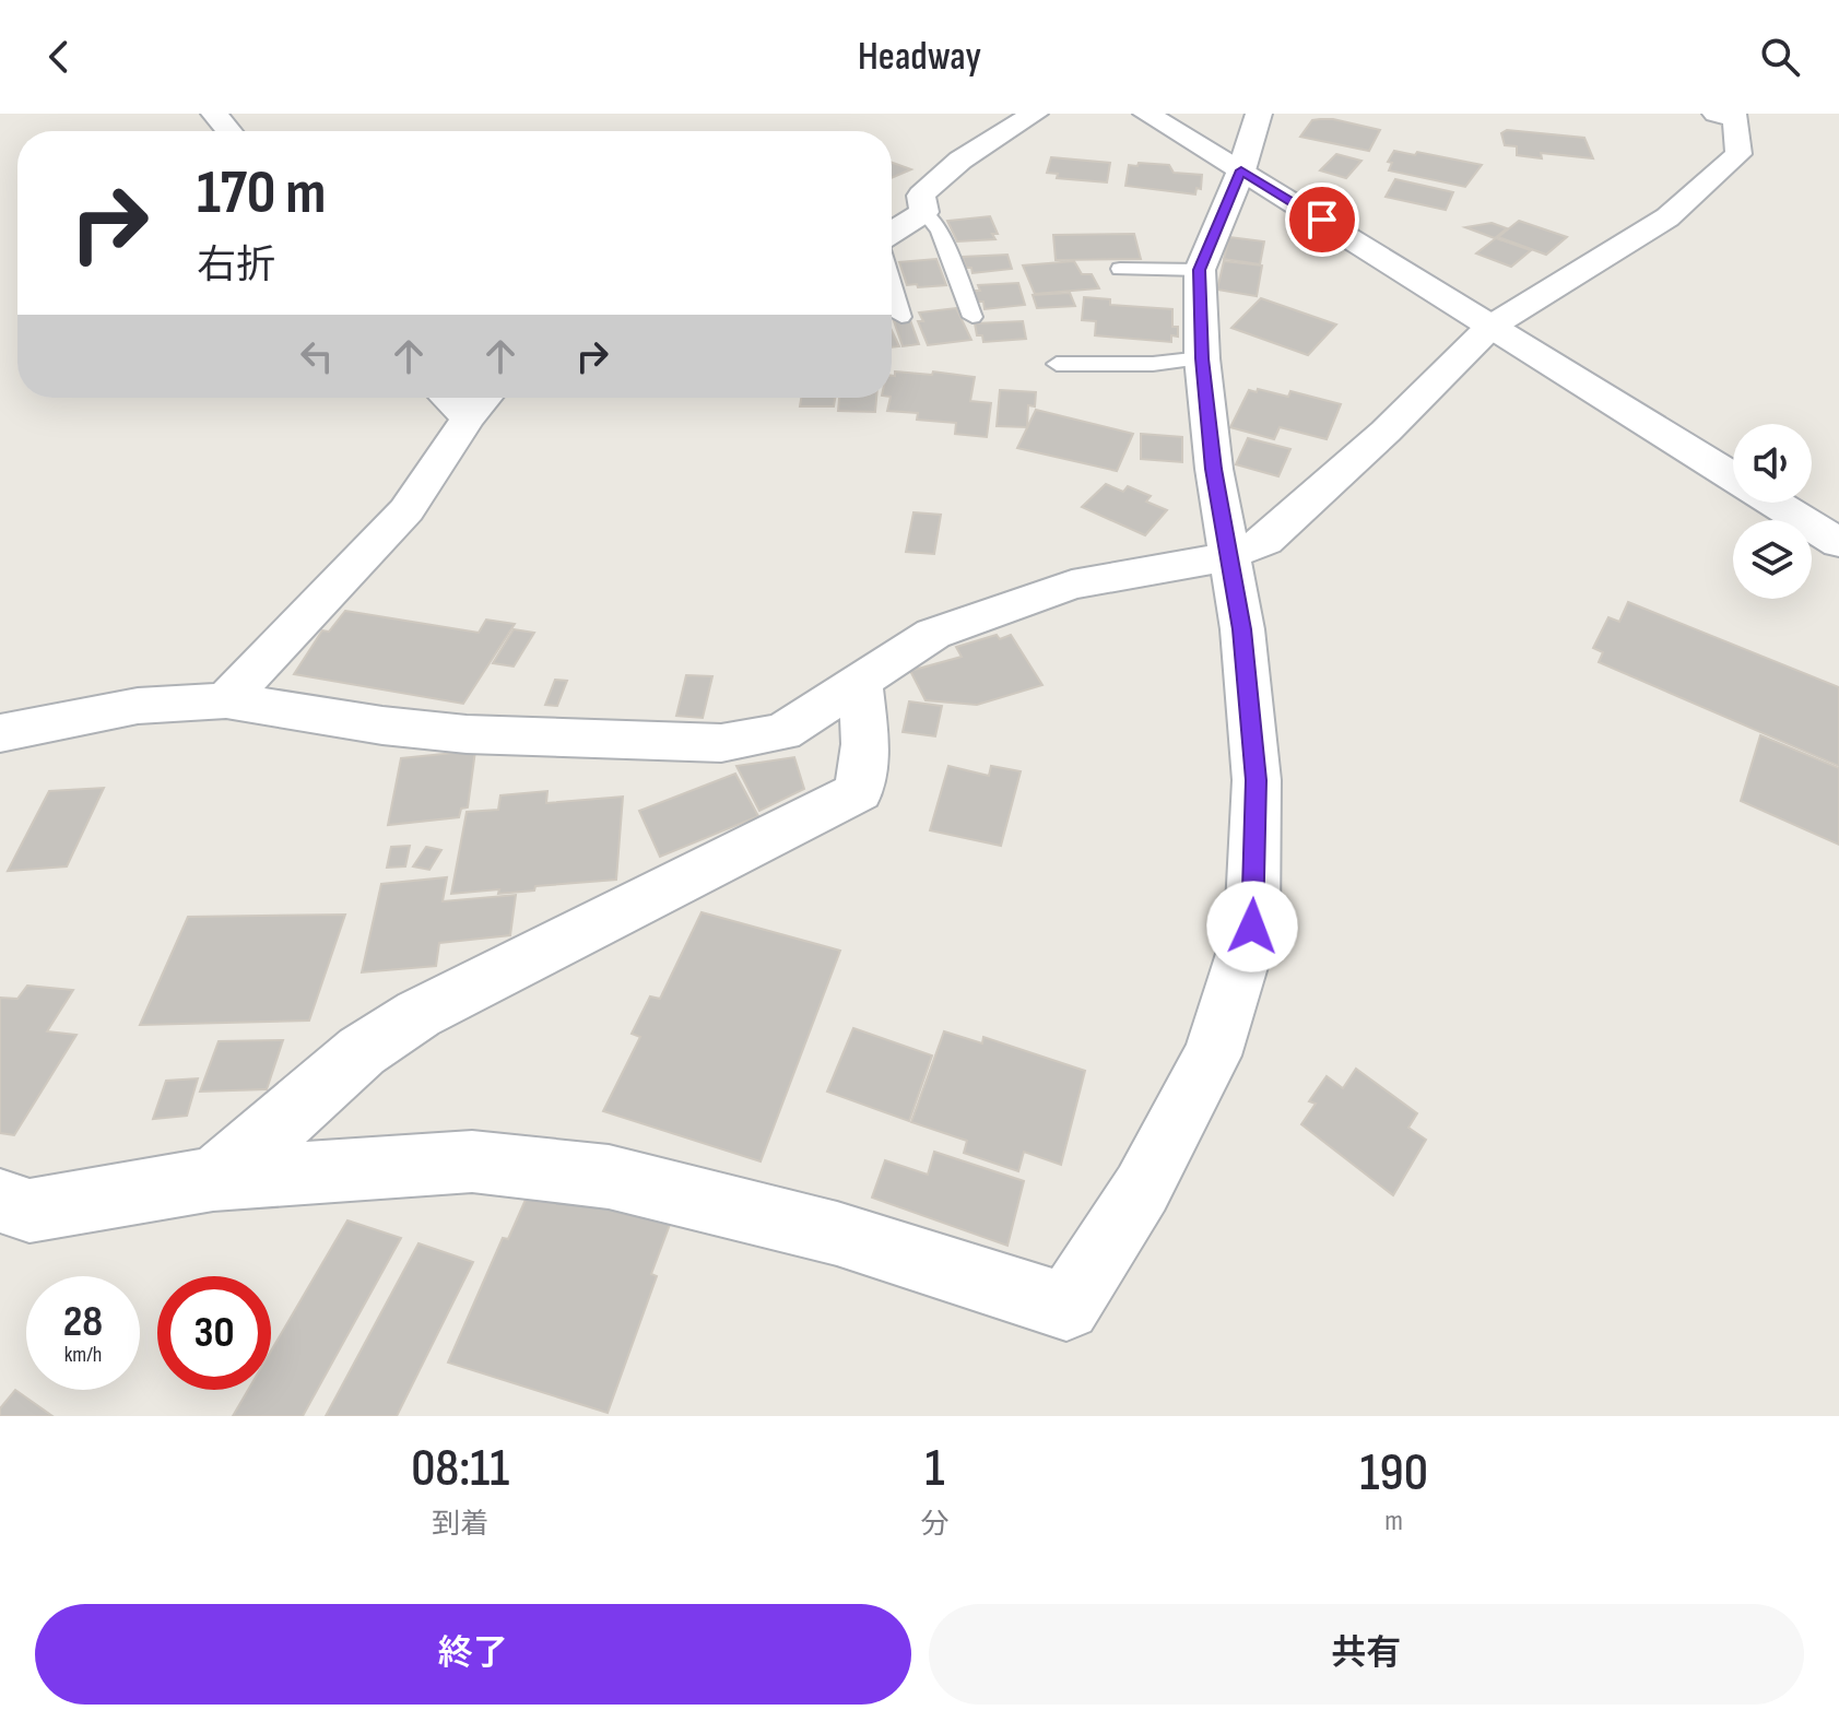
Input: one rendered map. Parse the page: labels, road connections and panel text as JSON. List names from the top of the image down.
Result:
{
  "page": {
    "header": "Headway",
    "turn": ["170 m", "右折"],
    "speed": "28 km/h",
    "limit": "30",
    "eta": [
      "08:11",
      "到着",
      "1",
      "分",
      "190",
      "m"
    ],
    "buttons": ["終了", "共有"]
  }
}
